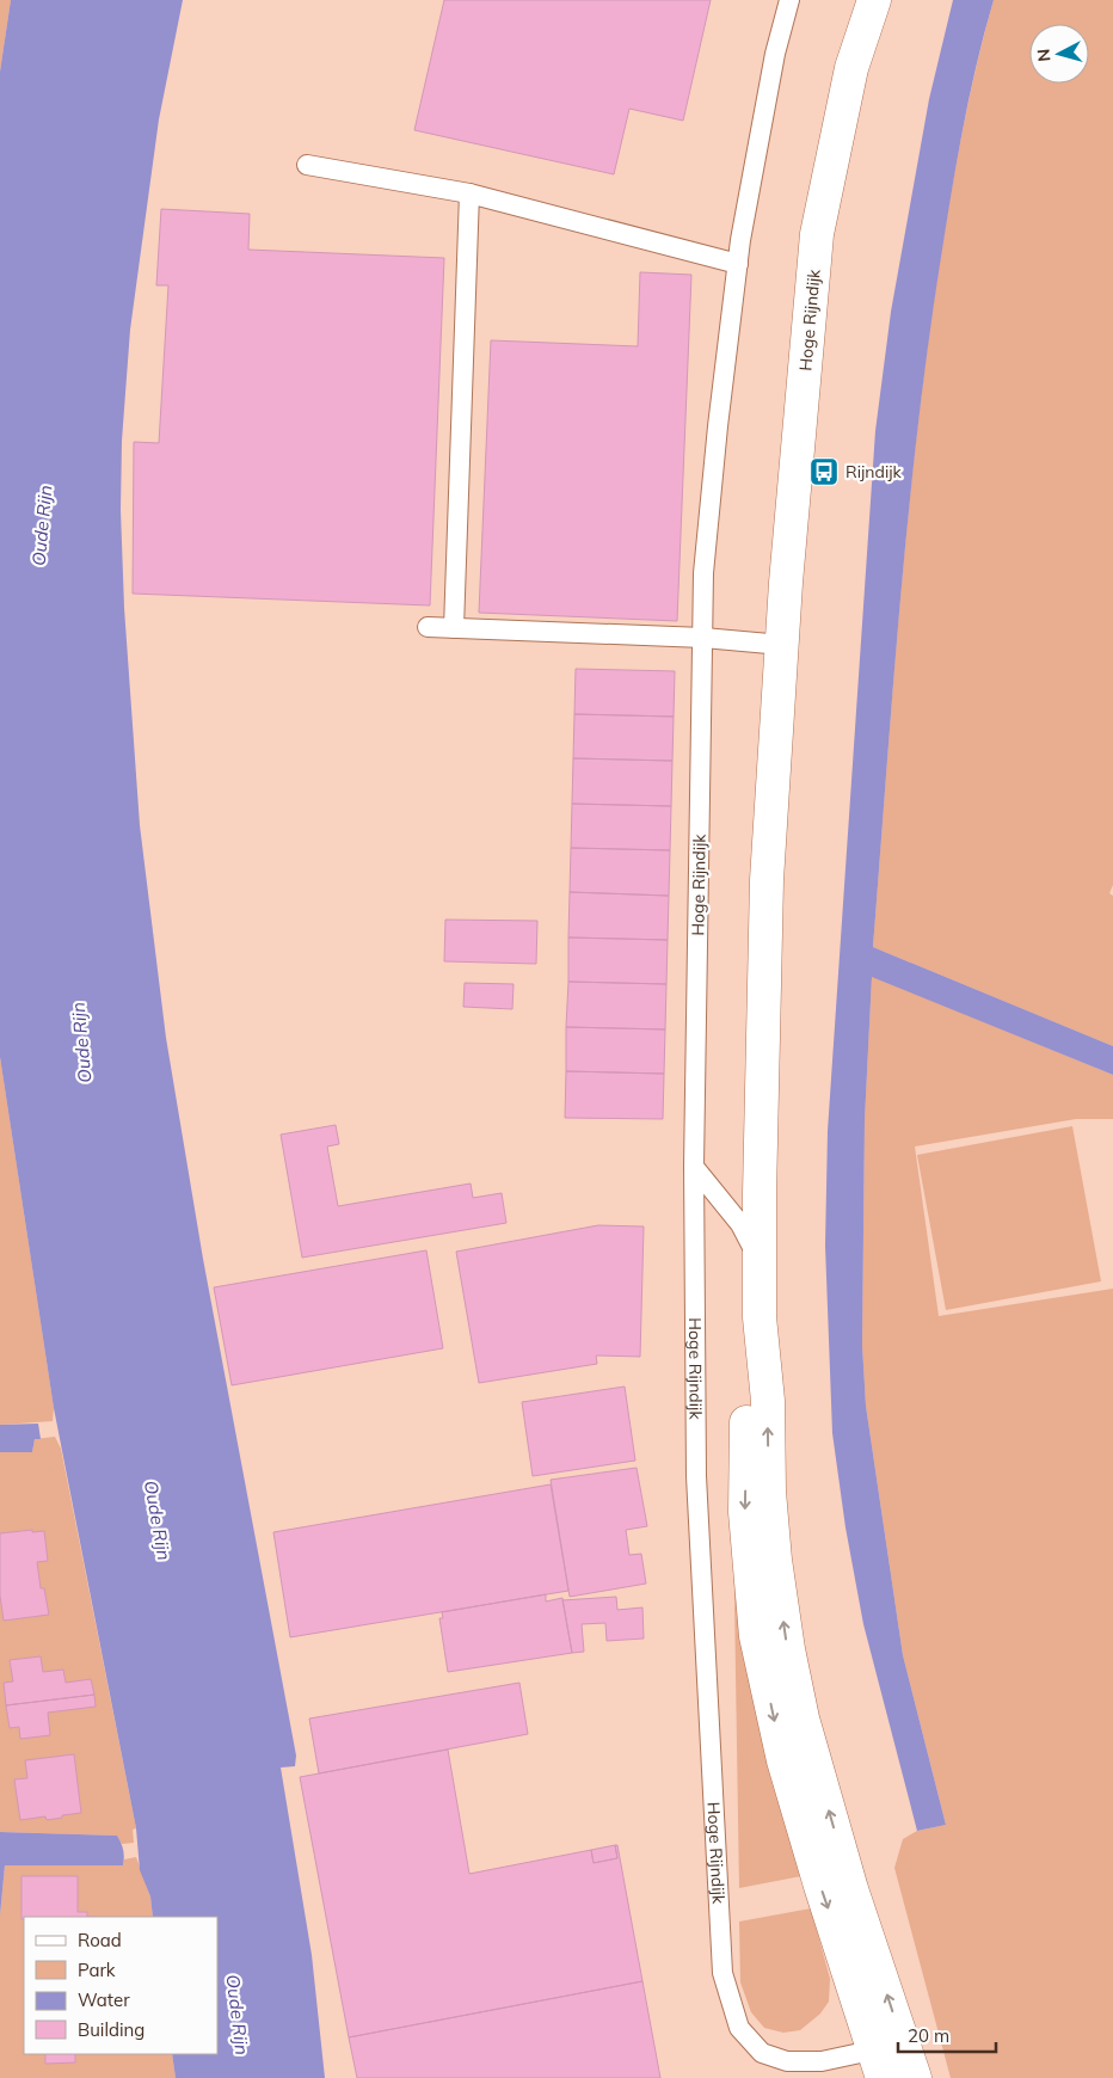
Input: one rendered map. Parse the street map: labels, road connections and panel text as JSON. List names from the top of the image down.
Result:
{
  "streets": {
    "street": ["Hoge Rijndijk"]
  },
  "water": ["Oude Rijn"],
  "places": {
    "bus stop": ["Rijndijk"]
  },
  "legend": [
    "Road",
    "Park",
    "Water",
    "Building"
  ],
  "scale_bar": "20 m",
  "north": "left"
}
